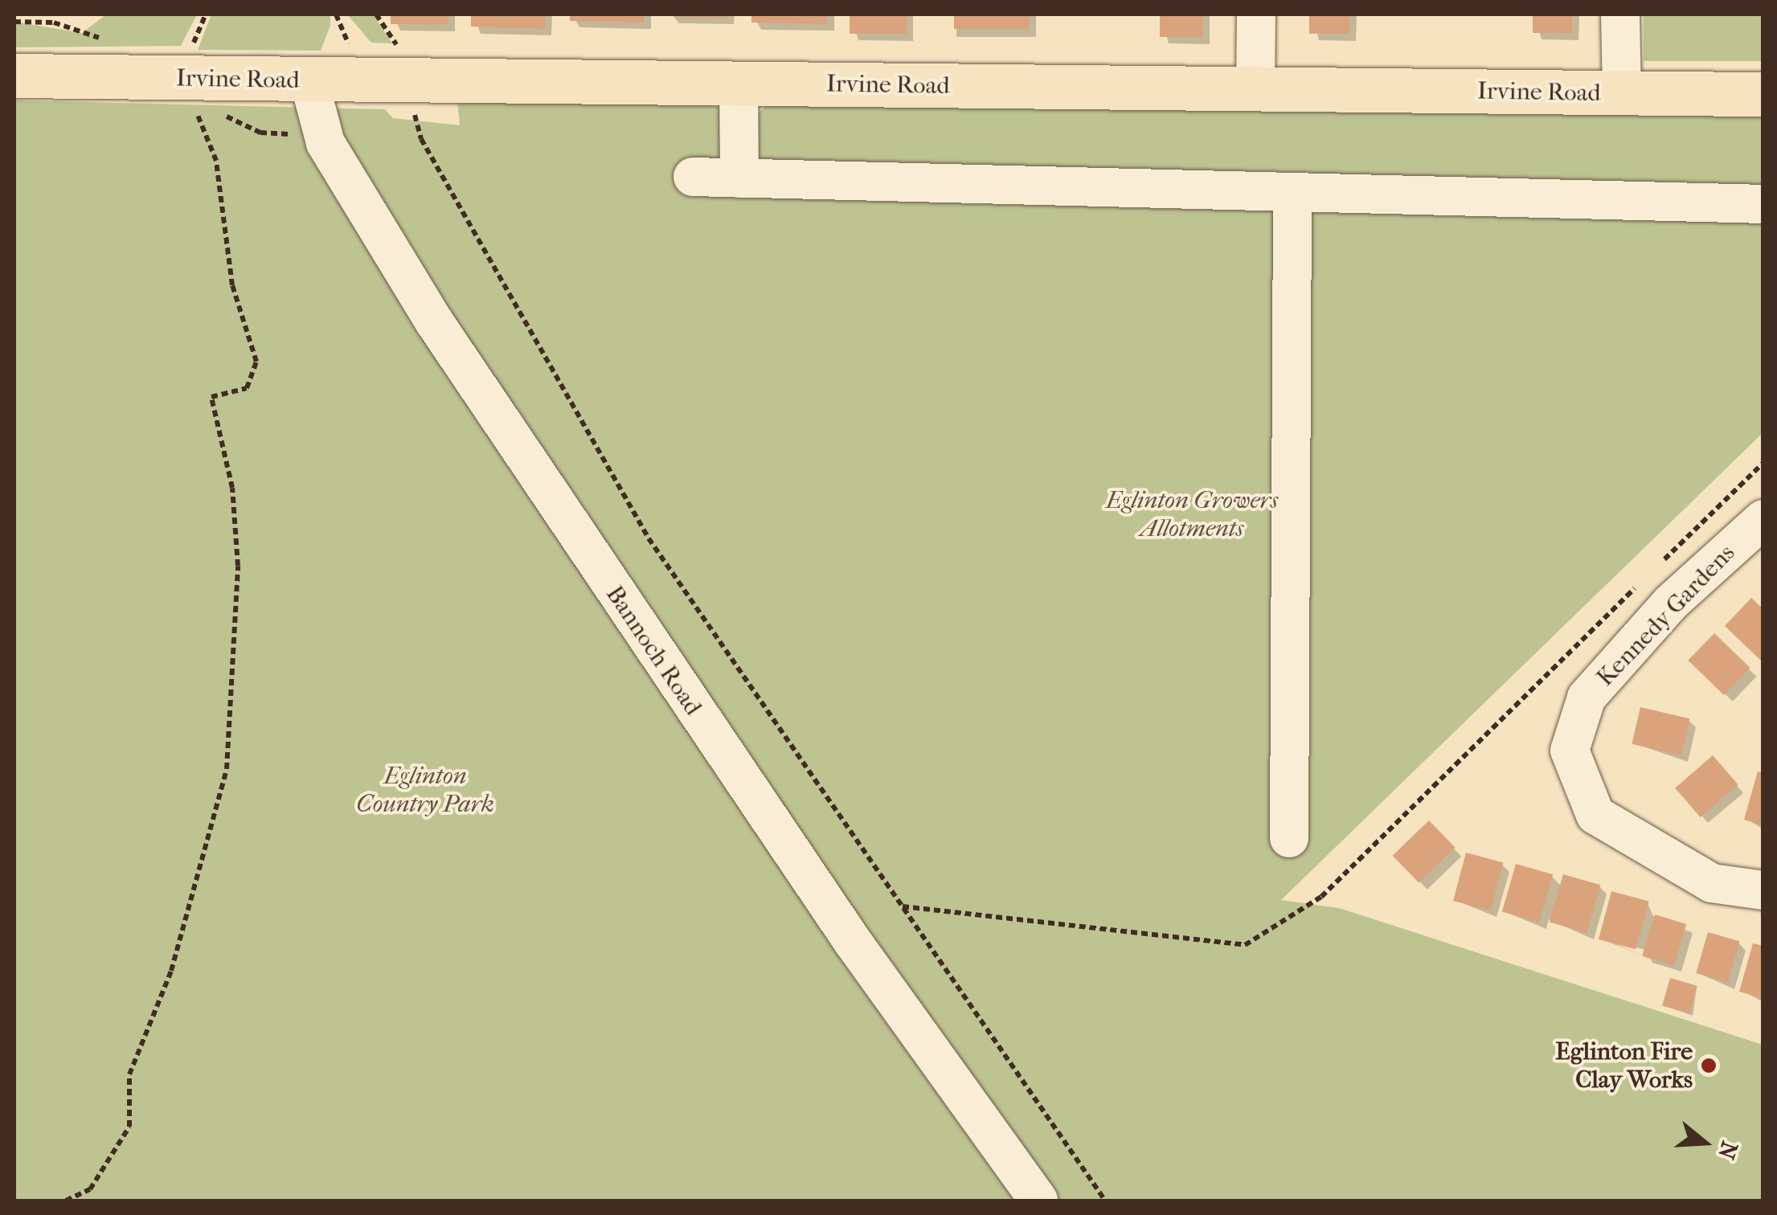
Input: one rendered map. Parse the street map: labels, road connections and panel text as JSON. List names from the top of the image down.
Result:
{
  "streets": {
    "main road": ["Irvine Road"],
    "street": ["Kennedy Gardens", "Bannoch Road"]
  },
  "crossings": [
    ["Irvine Road", "Bannoch Road"]
  ],
  "parks": ["Eglinton Growers Allotments", "Eglinton Country Park"],
  "places": ["Eglinton Fire Clay Works"],
  "north": "right"
}
